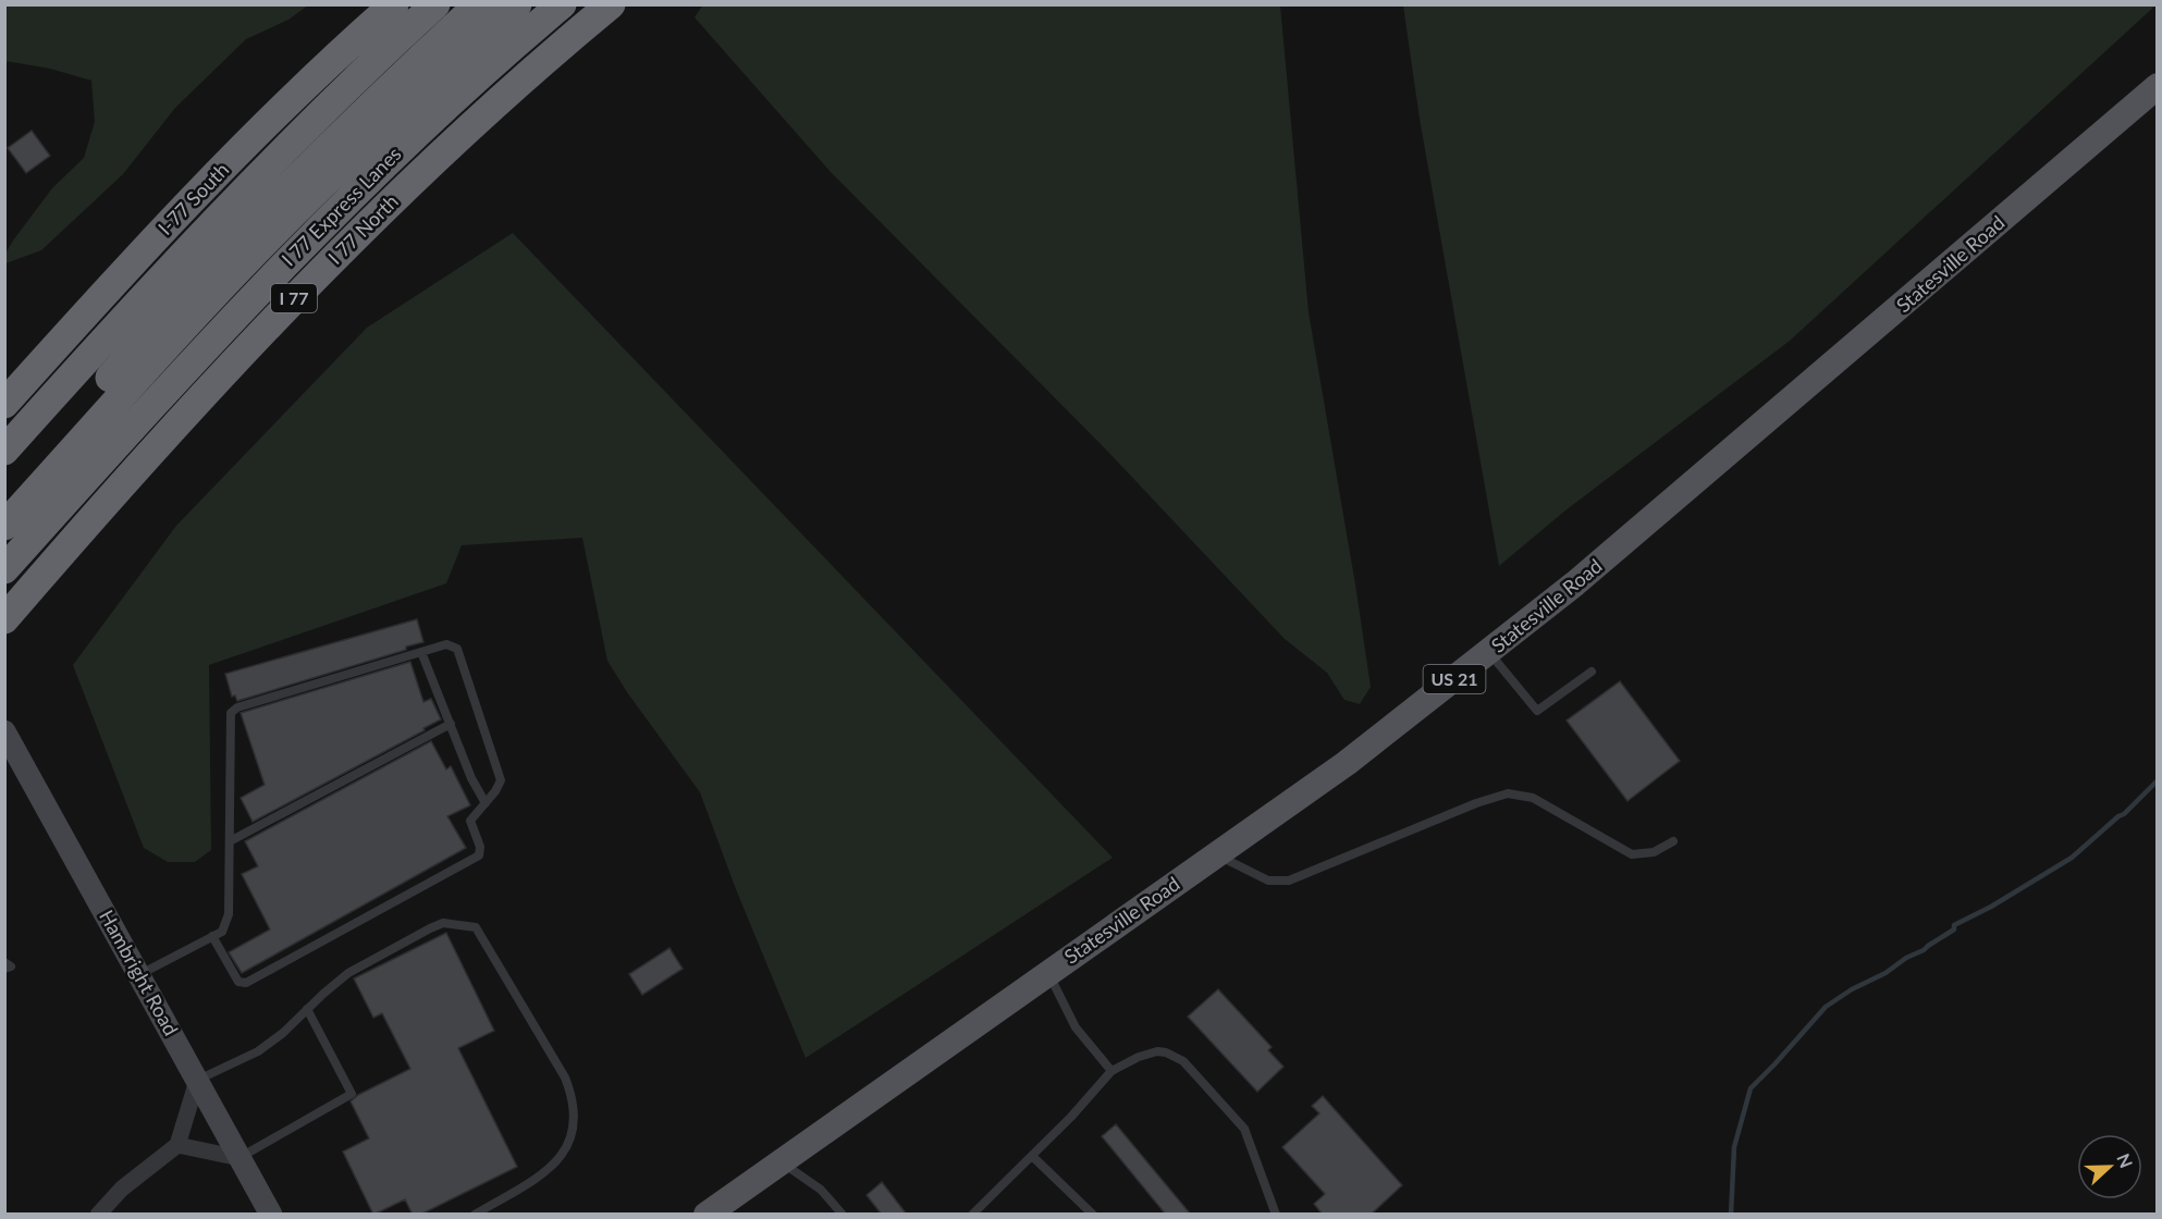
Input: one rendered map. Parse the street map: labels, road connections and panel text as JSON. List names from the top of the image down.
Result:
{
  "streets": {
    "highway": [
      "I-77 South",
      "I 77 Express Lanes",
      "I 77 North",
      "I 77"
    ],
    "main road": ["Statesville Road", "US 21", "Hambright Road"]
  },
  "north": "right"
}
